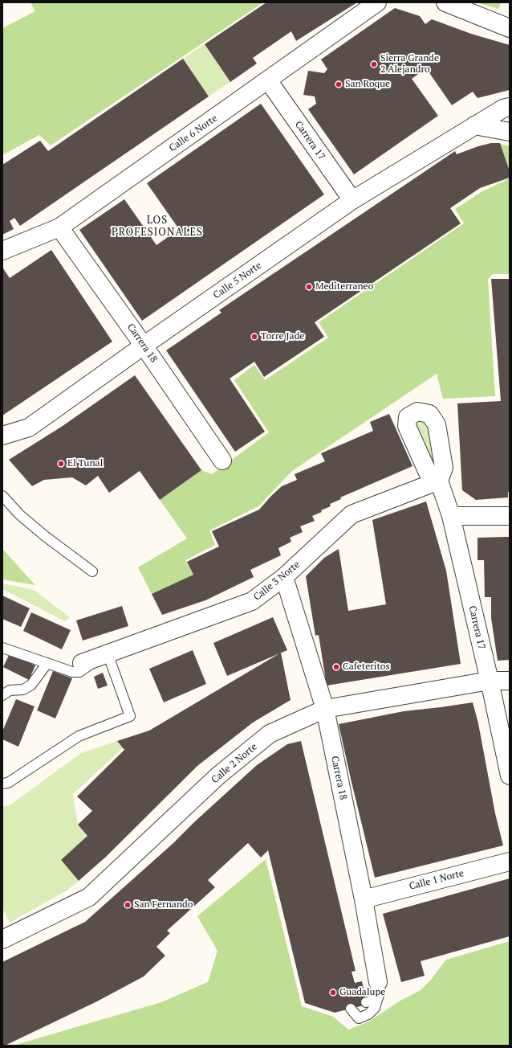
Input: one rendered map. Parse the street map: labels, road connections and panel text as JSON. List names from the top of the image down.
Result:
{
  "streets": {
    "street": [
      "Calle 6 Norte",
      "Carrera 17",
      "Calle 5 Norte",
      "Carrera 18",
      "Calle 3 Norte",
      "Calle 2 Norte",
      "Calle 1 Norte"
    ]
  },
  "crossings": [
    ["Calle 6 Norte", "Carrera 17"],
    ["Calle 6 Norte", "Carrera 18"],
    ["Carrera 17", "Calle 5 Norte"],
    ["Carrera 17", "Calle 3 Norte"],
    ["Carrera 17", "Calle 2 Norte"],
    ["Calle 5 Norte", "Carrera 18"],
    ["Carrera 18", "Calle 3 Norte"],
    ["Carrera 18", "Calle 2 Norte"],
    ["Carrera 18", "Calle 1 Norte"]
  ],
  "districts": ["LOS PROFESIONALES"],
  "places": [
    "Sierra Grande 2 Alejandro",
    "San Roque",
    "Mediterraneo",
    "Torre Jade",
    "El Tunal",
    "Cafeteritos",
    "San Fernando",
    "Guadalupe"
  ]
}
